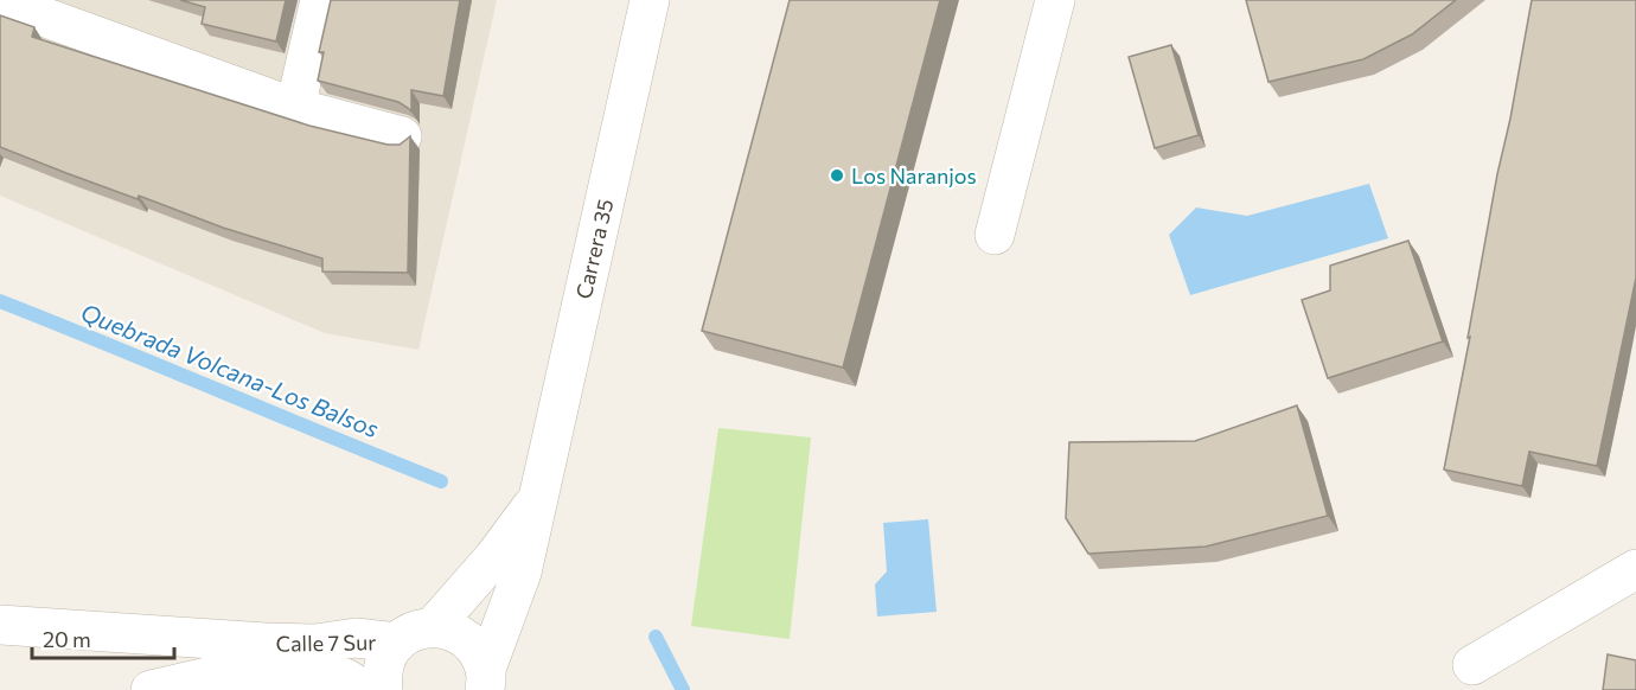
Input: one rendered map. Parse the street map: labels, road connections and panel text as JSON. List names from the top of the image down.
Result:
{
  "streets": {
    "street": ["Carrera 35", "Calle 7 Sur"]
  },
  "crossings": [
    ["Carrera 35", "Calle 7 Sur"]
  ],
  "water": ["Quebrada Volcana-Los Balsos"],
  "places": ["Los Naranjos"],
  "scale_bar": "20 m"
}
